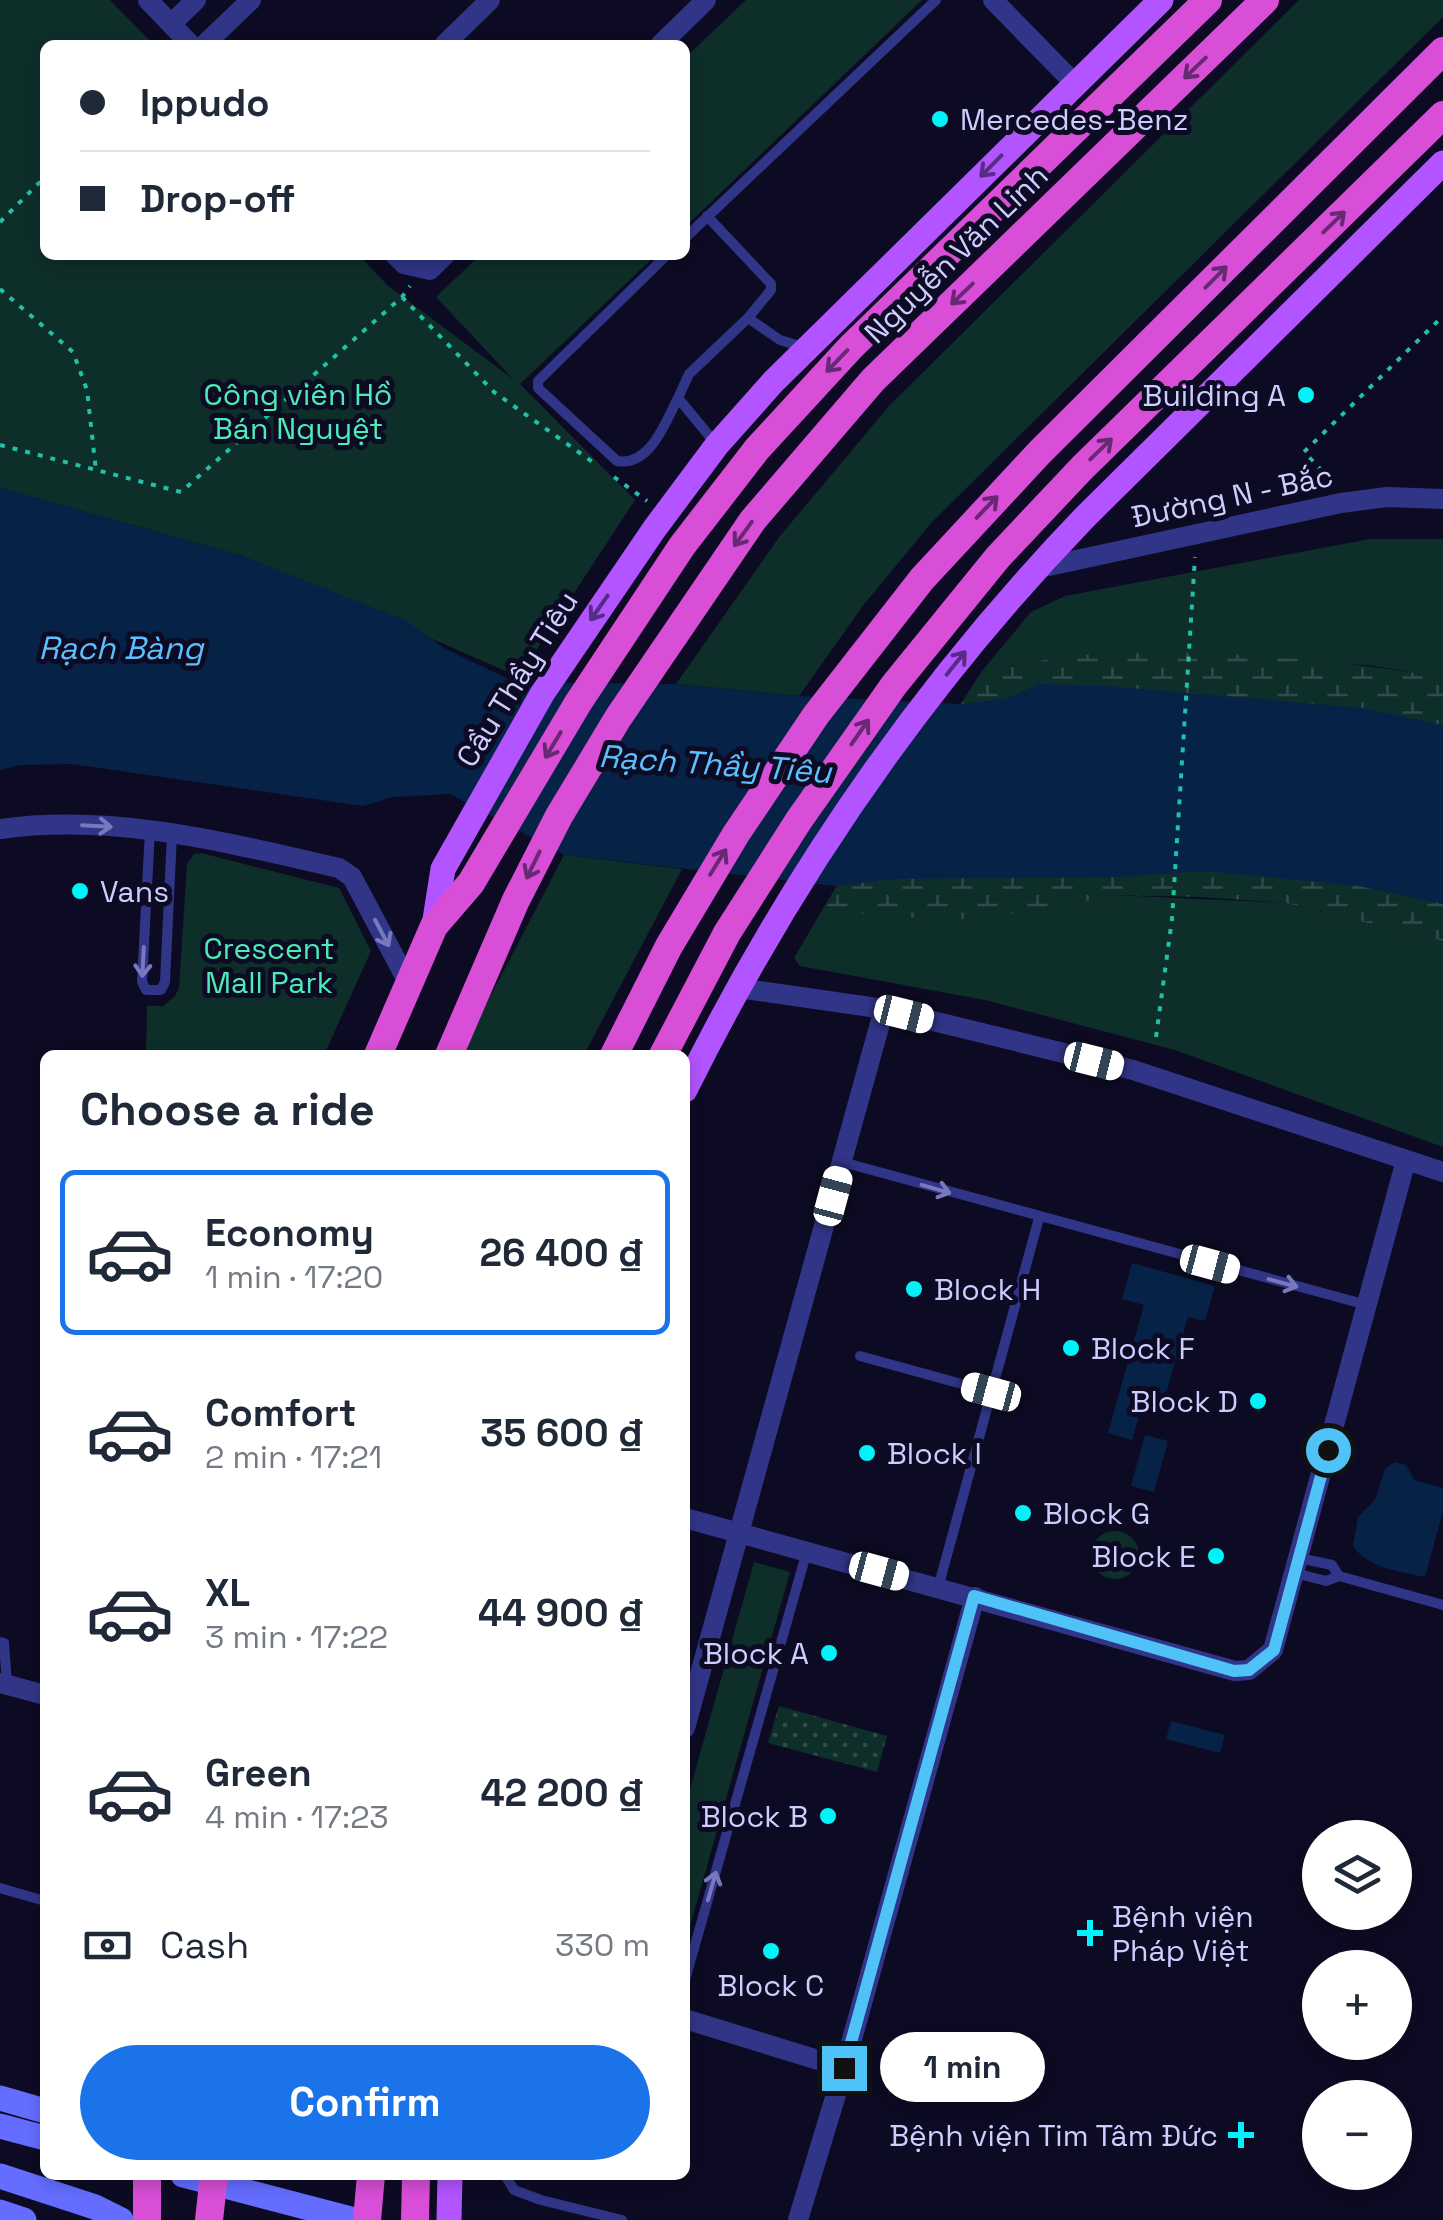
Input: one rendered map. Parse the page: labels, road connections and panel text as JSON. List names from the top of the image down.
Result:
{
  "streets": {
    "highway": ["Nguyễn Văn Linh"],
    "main road": ["Cầu Thầy Tiêu"],
    "street": ["Đường N - Bắc"]
  },
  "crossings": [
    ["Nguyễn Văn Linh", "Cầu Thầy Tiêu"]
  ],
  "one_way": ["Cầu Thầy Tiêu"],
  "water": ["Rạch Bàng", "Rạch Thầy Tiêu"],
  "parks": ["Công viên Hồ Bán Nguyệt", "Crescent Mall Park"],
  "places": {
    "other": [
      "Mercedes-Benz",
      "Building A",
      "Vans",
      "Block H",
      "Block F",
      "Block D",
      "Block I",
      "Block G",
      "Block E",
      "Block A",
      "Block B",
      "Block C"
    ],
    "health": ["Bệnh viện Pháp Việt", "Bệnh viện Tim Tâm Đức"]
  },
  "page": {
    "banner": ["Ippudo", "Drop-off"],
    "heading": "Choose a ride",
    "list": [
      {
        "name": "Economy",
        "note": "1 min · 17:20",
        "value": "26 400 ₫"
      },
      {
        "name": "Comfort",
        "note": "2 min · 17:21",
        "value": "35 600 ₫"
      },
      {
        "name": "XL",
        "note": "3 min · 17:22",
        "value": "44 900 ₫"
      },
      {
        "name": "Green",
        "note": "4 min · 17:23",
        "value": "42 200 ₫"
      }
    ],
    "map_buttons": ["+", "−"],
    "pay": ["Cash", "330 m"],
    "buttons": "Confirm",
    "bubble": "1 min"
  }
}
